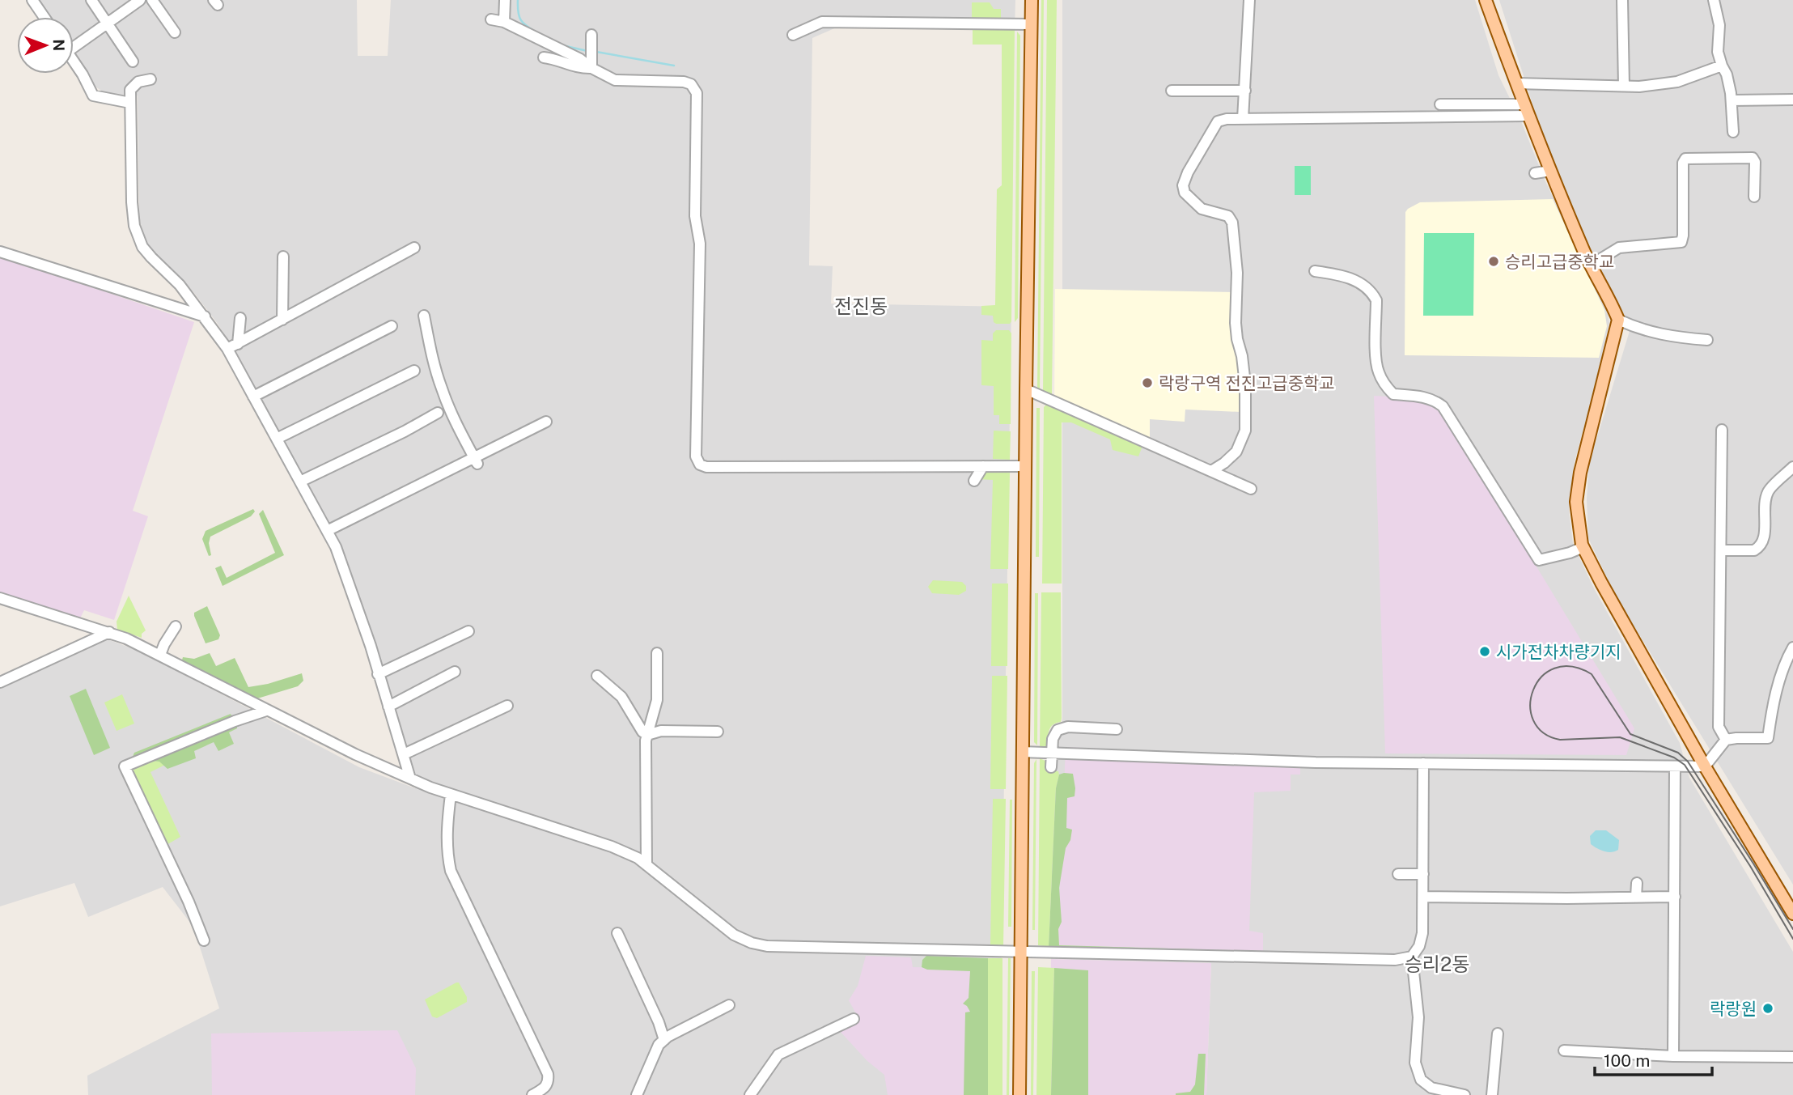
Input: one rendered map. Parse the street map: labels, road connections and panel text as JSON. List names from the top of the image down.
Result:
{
  "districts": ["전진동", "승리2동"],
  "places": [
    "승리고급중학교",
    "락랑구역 전진고급중학교",
    "시가전차차량기지",
    "락랑원"
  ],
  "scale_bar": "100 m",
  "north": "right"
}
